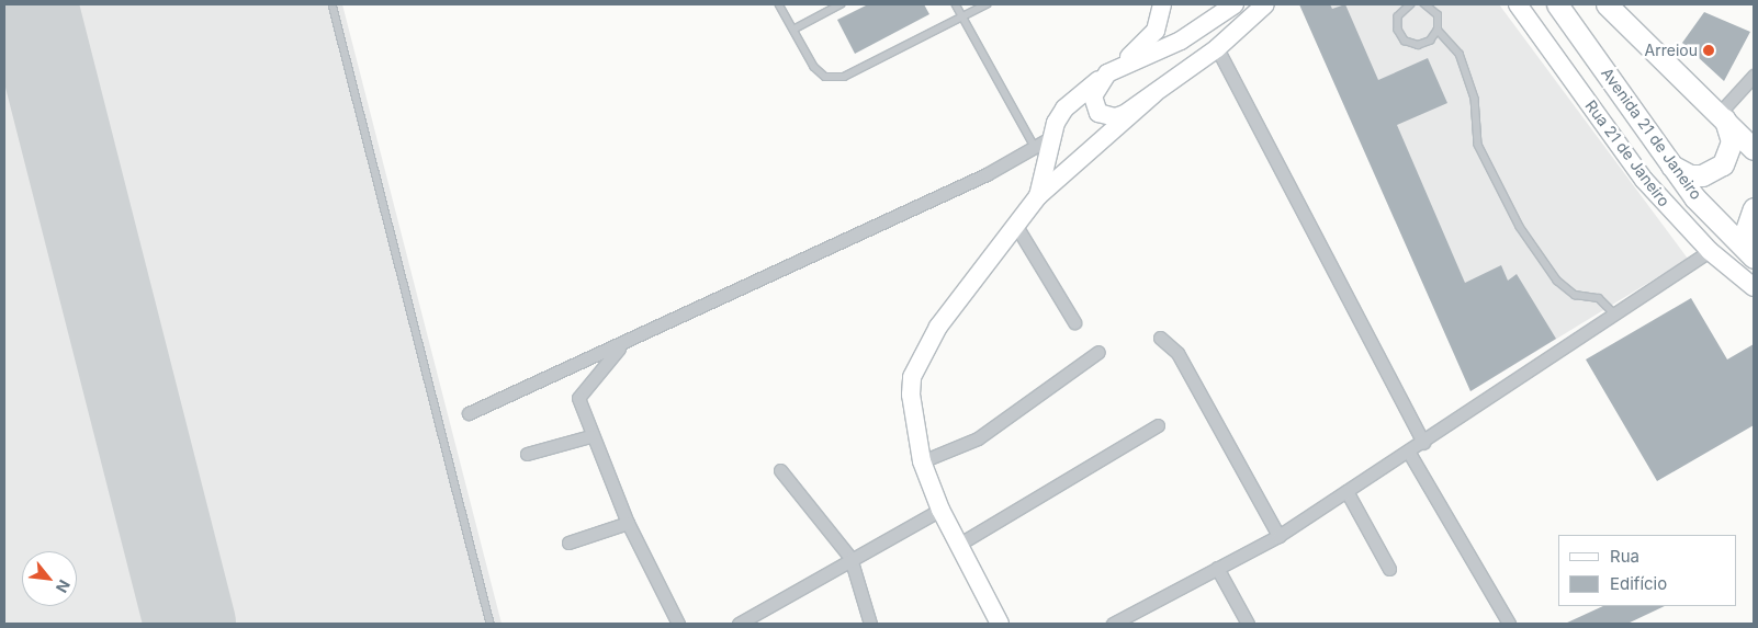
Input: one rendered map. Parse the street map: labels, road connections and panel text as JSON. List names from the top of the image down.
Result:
{
  "streets": {
    "main road": ["Avenida 21 de Janeiro"],
    "street": ["Rua 21 de Janeiro"]
  },
  "places": ["Arreiou"],
  "legend": ["Rua", "Edifício"],
  "north": "bottom right"
}
